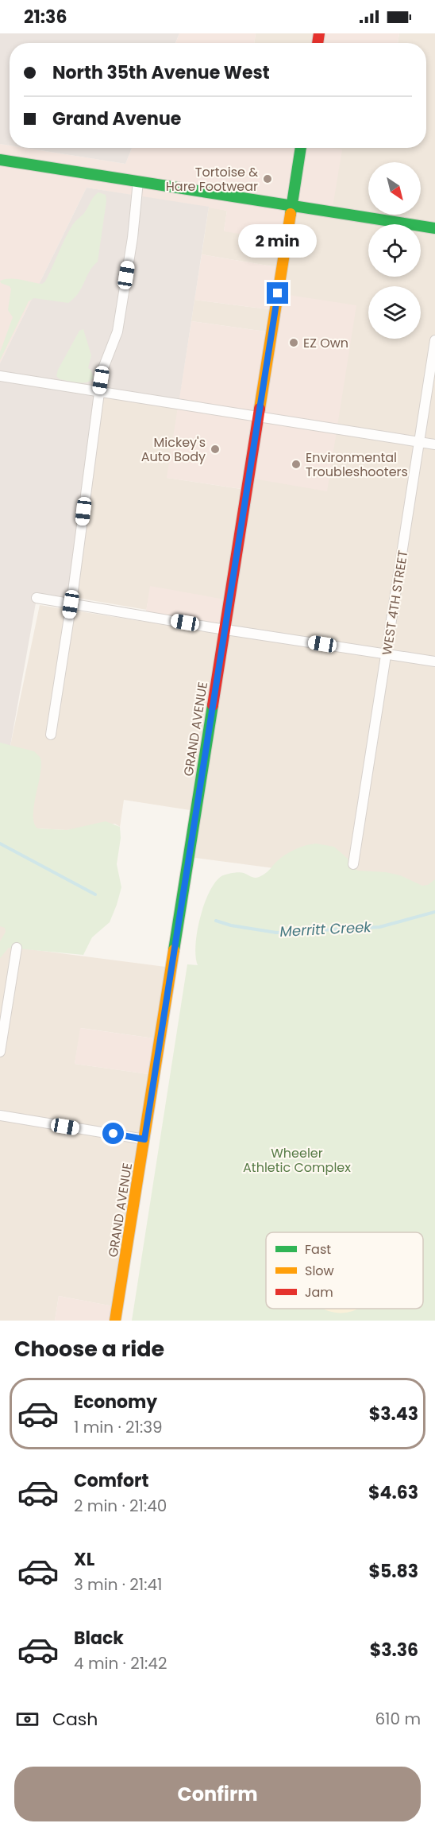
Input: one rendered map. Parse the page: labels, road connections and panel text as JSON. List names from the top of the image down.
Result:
{
  "streets": {
    "main road": ["GRAND AVENUE"],
    "street": ["WEST 4TH STREET"]
  },
  "water": ["Merritt Creek"],
  "parks": ["Wheeler Athletic Complex"],
  "places": [
    "Tortoise & Hare Footwear",
    "EZ Own",
    "Mickey's Auto Body",
    "Environmental Troubleshooters"
  ],
  "legend": ["Fast", "Slow", "Jam"],
  "north": "bottom right",
  "page": {
    "status": "21:36",
    "banner": ["North 35th Avenue West", "Grand Avenue"],
    "bubble": "2 min",
    "heading": "Choose a ride",
    "list": [
      {
        "name": "Economy",
        "note": "1 min · 21:39",
        "value": "$3.43"
      },
      {
        "name": "Comfort",
        "note": "2 min · 21:40",
        "value": "$4.63"
      },
      {
        "name": "XL",
        "note": "3 min · 21:41",
        "value": "$5.83"
      },
      {
        "name": "Black",
        "note": "4 min · 21:42",
        "value": "$3.36"
      }
    ],
    "pay": ["Cash", "610 m"],
    "buttons": "Confirm"
  }
}
